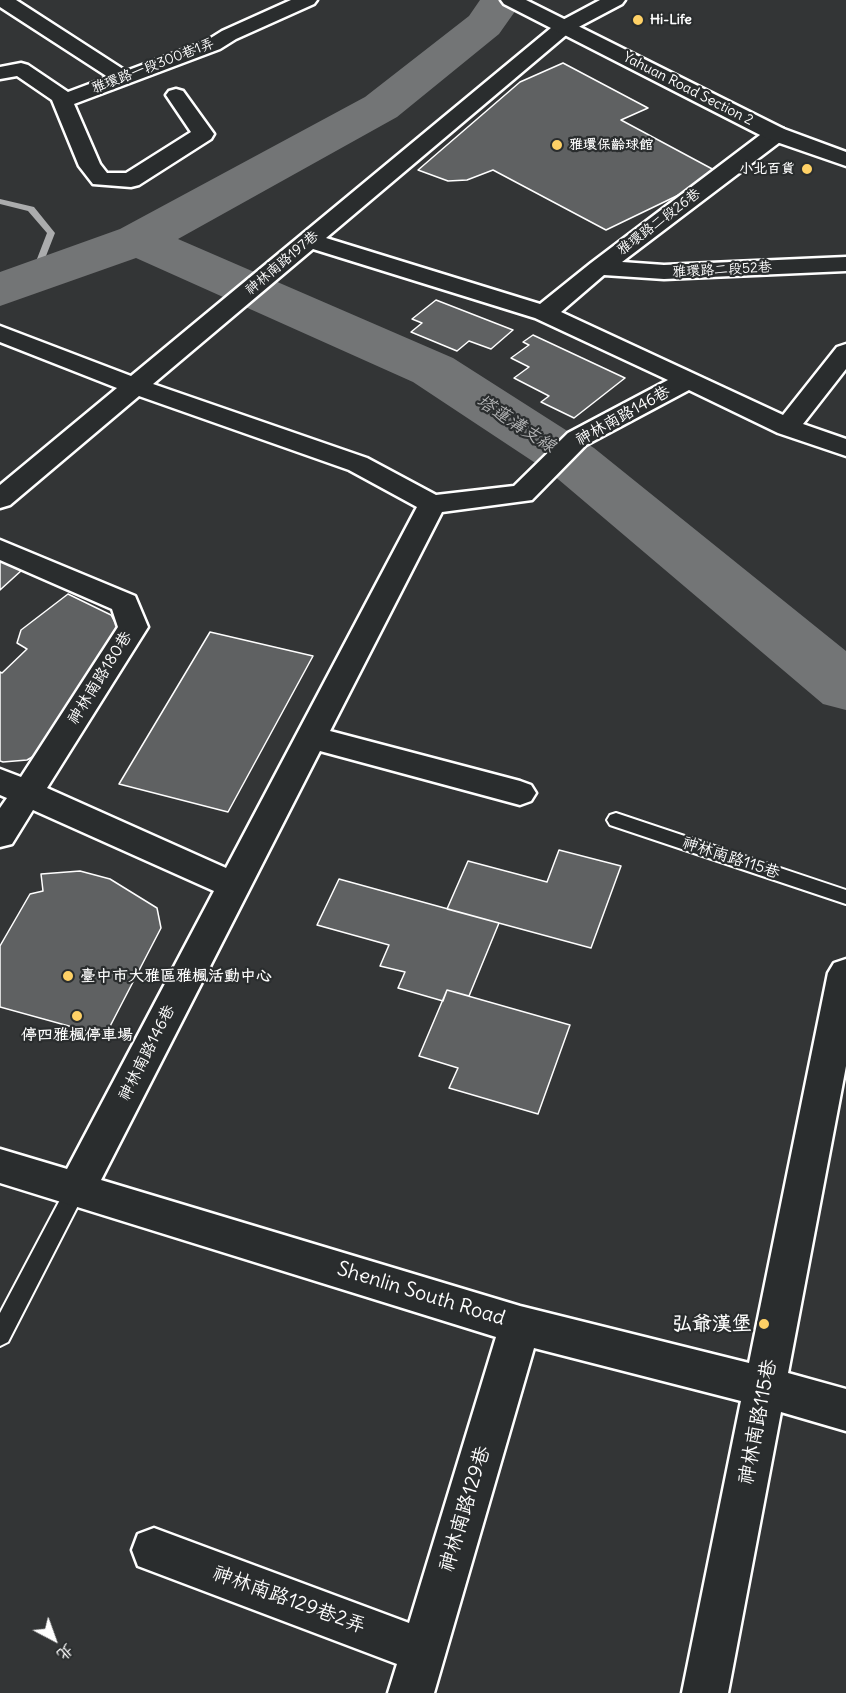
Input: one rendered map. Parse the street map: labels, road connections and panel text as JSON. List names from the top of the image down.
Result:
{
  "streets": {
    "street": [
      "雅環路一段300巷1弄",
      "Yahuan Road Section 2",
      "雅環路二段26巷",
      "神林南路197巷",
      "雅環路二段52巷",
      "神林南路146巷",
      "神林南路180巷",
      "神林南路115巷",
      "Shenlin South Road",
      "神林南路129巷",
      "神林南路129巷2弄"
    ]
  },
  "crossings": [
    ["Yahuan Road Section 2", "雅環路二段26巷"],
    ["Yahuan Road Section 2", "神林南路197巷"],
    ["雅環路二段26巷", "雅環路二段52巷"],
    ["神林南路146巷", "Shenlin South Road"],
    ["神林南路115巷", "Shenlin South Road"],
    ["Shenlin South Road", "神林南路129巷"],
    ["神林南路129巷", "神林南路129巷2弄"]
  ],
  "water": ["塔蓮溝支線"],
  "places": [
    "Hi-Life",
    "雅環保齡球館",
    "小北百貨",
    "臺中市大雅區雅楓活動中心",
    "停四雅楓停車場",
    "弘爺漢堡"
  ],
  "north": "bottom right"
}
